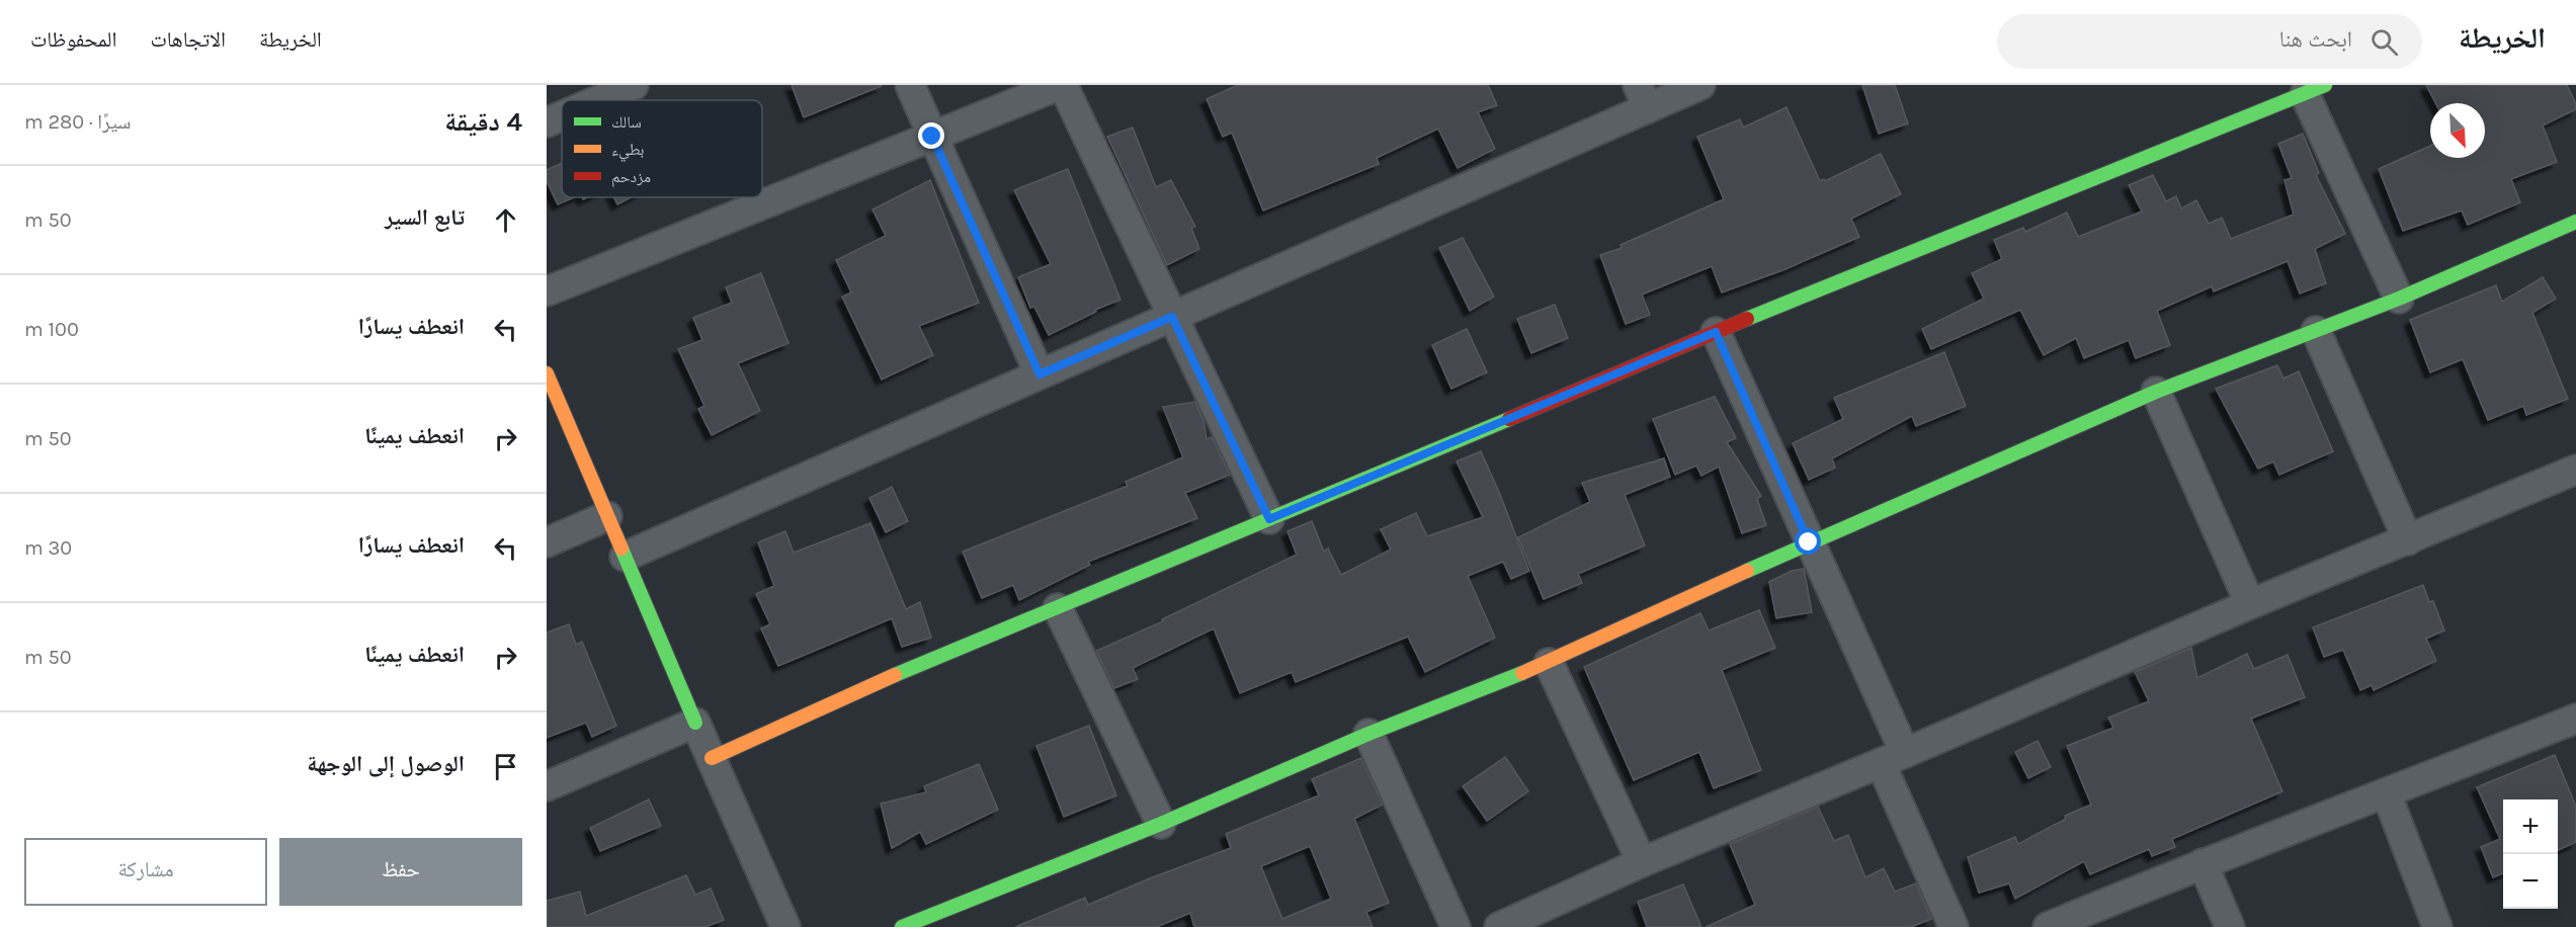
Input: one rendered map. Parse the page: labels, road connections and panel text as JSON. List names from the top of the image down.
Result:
{
  "legend": ["سالك", "بطيء", "مزدحم"],
  "north": "bottom right",
  "page": {
    "header": "الخريطة",
    "search": "ابحث هنا",
    "nav": ["الخريطة", "الاتجاهات", "المحفوظات"],
    "heading": ["4 دقيقة", "سيرًا · 280 m"],
    "list": [
      ["تابع السير", "50 m"],
      ["انعطف يسارًا", "100 m"],
      ["انعطف يمينًا", "50 m"],
      ["انعطف يسارًا", "30 m"],
      ["انعطف يمينًا", "50 m"],
      "الوصول إلى الوجهة"
    ],
    "map_buttons": ["+", "−"],
    "buttons": ["حفظ", "مشاركة"]
  }
}
